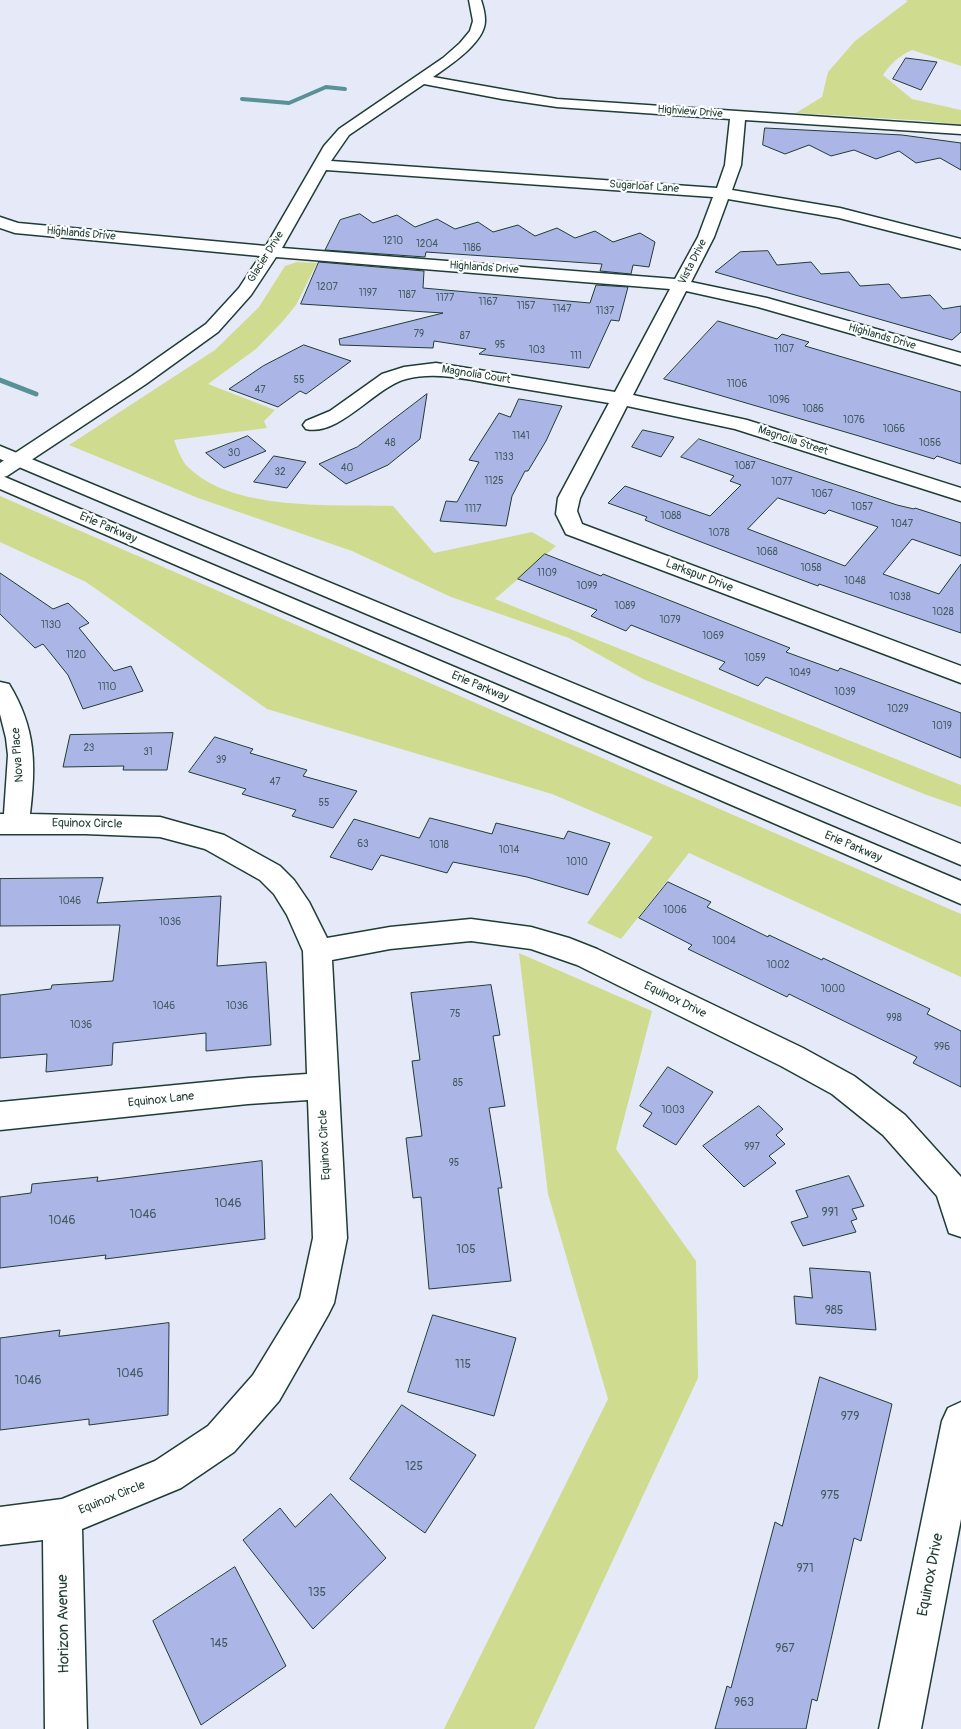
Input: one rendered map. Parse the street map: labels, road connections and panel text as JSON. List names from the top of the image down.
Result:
{
  "streets": {
    "street": [
      "Highview Drive",
      "Sugarloaf Lane",
      "Highlands Drive",
      "Glacier Drive",
      "Vista Drive",
      "Magnolia Court",
      "Magnolia Street",
      "Erie Parkway",
      "Larkspur Drive",
      "Nova Place",
      "Equinox Circle",
      "Equinox Drive",
      "Equinox Lane",
      "Horizon Avenue"
    ]
  },
  "crossings": [
    ["Highview Drive", "Glacier Drive"],
    ["Highview Drive", "Vista Drive"],
    ["Sugarloaf Lane", "Glacier Drive"],
    ["Sugarloaf Lane", "Vista Drive"],
    ["Highlands Drive", "Glacier Drive"],
    ["Highlands Drive", "Vista Drive"],
    ["Vista Drive", "Magnolia Court"],
    ["Vista Drive", "Magnolia Street"],
    ["Vista Drive", "Larkspur Drive"],
    ["Magnolia Court", "Magnolia Street"],
    ["Magnolia Court", "Larkspur Drive"],
    ["Magnolia Street", "Larkspur Drive"],
    ["Nova Place", "Equinox Circle"],
    ["Equinox Circle", "Equinox Drive"],
    ["Equinox Circle", "Equinox Lane"],
    ["Equinox Circle", "Horizon Avenue"]
  ],
  "house_numbers": [
    "1210",
    "1204",
    "1186",
    "1207",
    "1197",
    "1187",
    "1177",
    "1167",
    "1157",
    "1147",
    "1137",
    "79",
    "87",
    "95",
    "1107",
    "103",
    "111",
    "55",
    "1106",
    "47",
    "1096",
    "1086",
    "1076",
    "1066",
    "1141",
    "48",
    "1056",
    "30",
    "1133",
    "1087",
    "40",
    "32",
    "1125",
    "1077",
    "1067",
    "1057",
    "1117",
    "1088",
    "1047",
    "1078",
    "1068",
    "1058",
    "1109",
    "1048",
    "1099",
    "1038",
    "1089",
    "1028",
    "1079",
    "1130",
    "1069",
    "1120",
    "1059",
    "1049",
    "1110",
    "1039",
    "1029",
    "1019",
    "23",
    "31",
    "39",
    "47",
    "55",
    "63",
    "1018",
    "1014",
    "1010",
    "1046",
    "1006",
    "1036",
    "1004",
    "1002",
    "1000",
    "1046",
    "1036",
    "75",
    "998",
    "1036",
    "996",
    "85",
    "1003",
    "997",
    "95",
    "1046",
    "991",
    "1046",
    "1046",
    "105",
    "985",
    "115",
    "1046",
    "1046",
    "979",
    "125",
    "975",
    "971",
    "135",
    "145",
    "967",
    "963"
  ]
}
